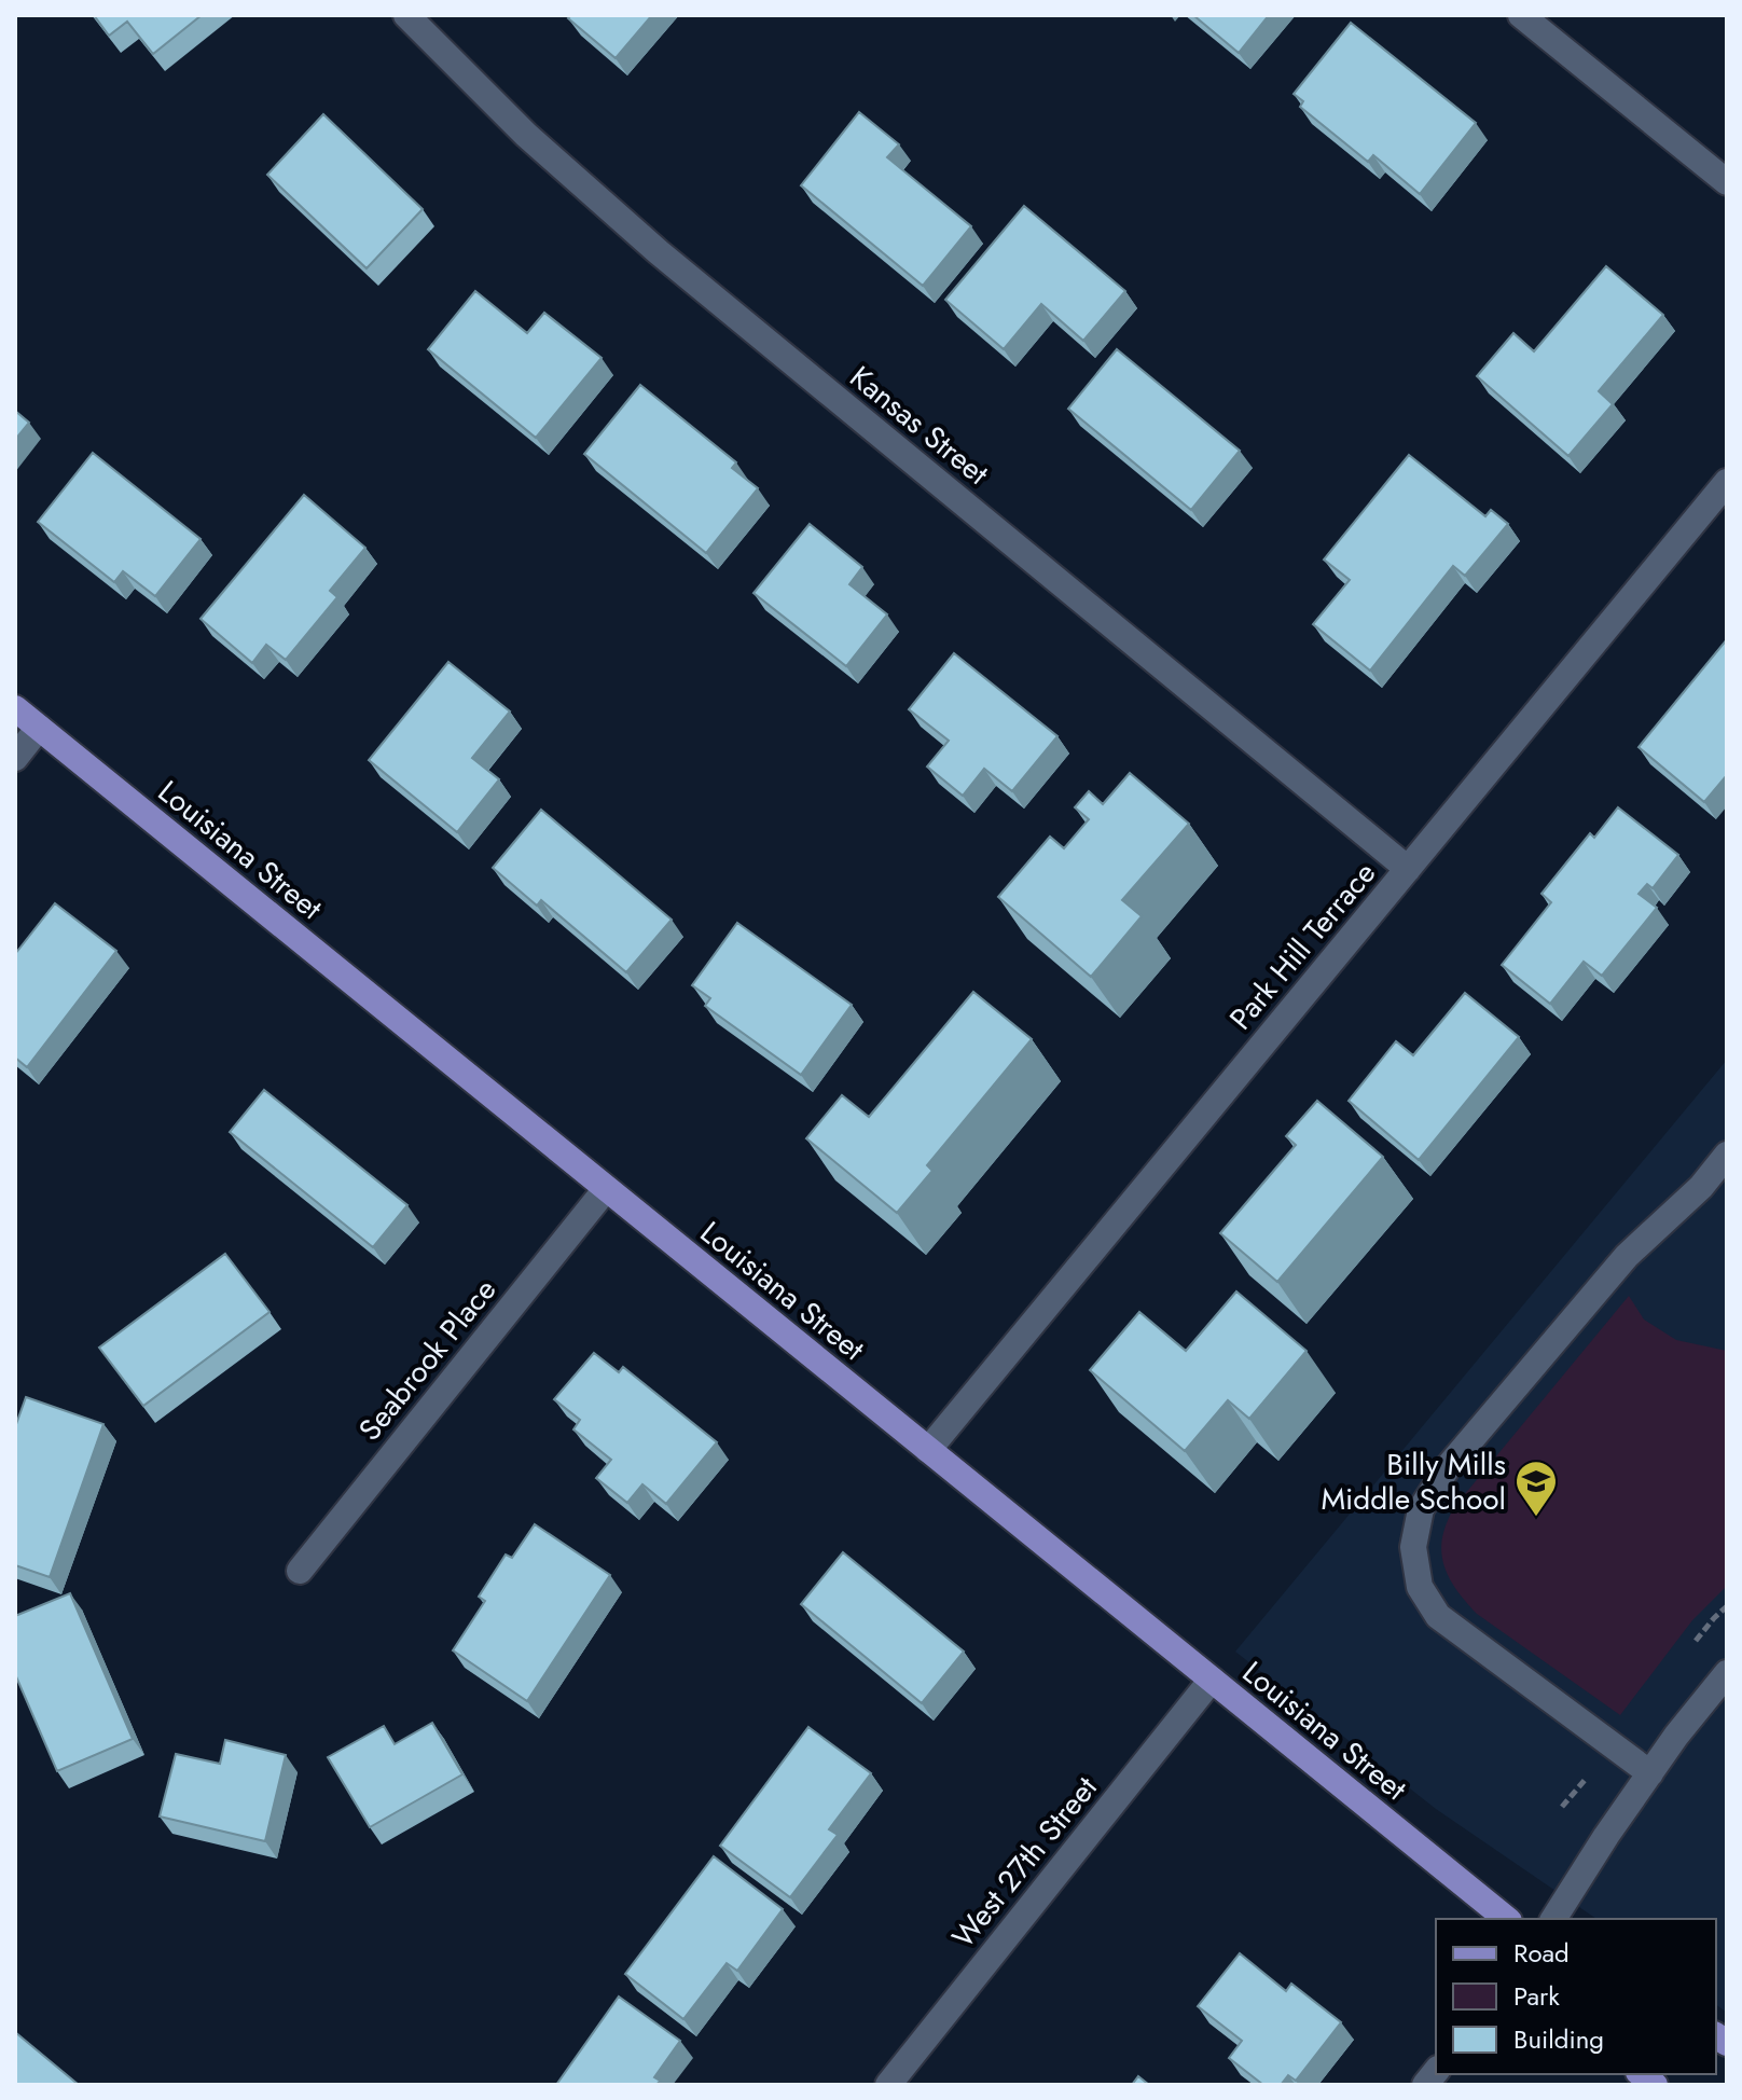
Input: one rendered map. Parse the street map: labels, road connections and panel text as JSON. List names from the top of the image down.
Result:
{
  "streets": {
    "main road": ["Louisiana Street"],
    "street": [
      "Kansas Street",
      "Park Hill Terrace",
      "Seabrook Place",
      "West 27th Street"
    ]
  },
  "crossings": [
    ["Kansas Street", "Park Hill Terrace"],
    ["Louisiana Street", "Park Hill Terrace"],
    ["Louisiana Street", "Seabrook Place"],
    ["Louisiana Street", "West 27th Street"]
  ],
  "places": {
    "school or university": ["Billy Mills Middle School"]
  },
  "legend": ["Road", "Park", "Building"]
}
